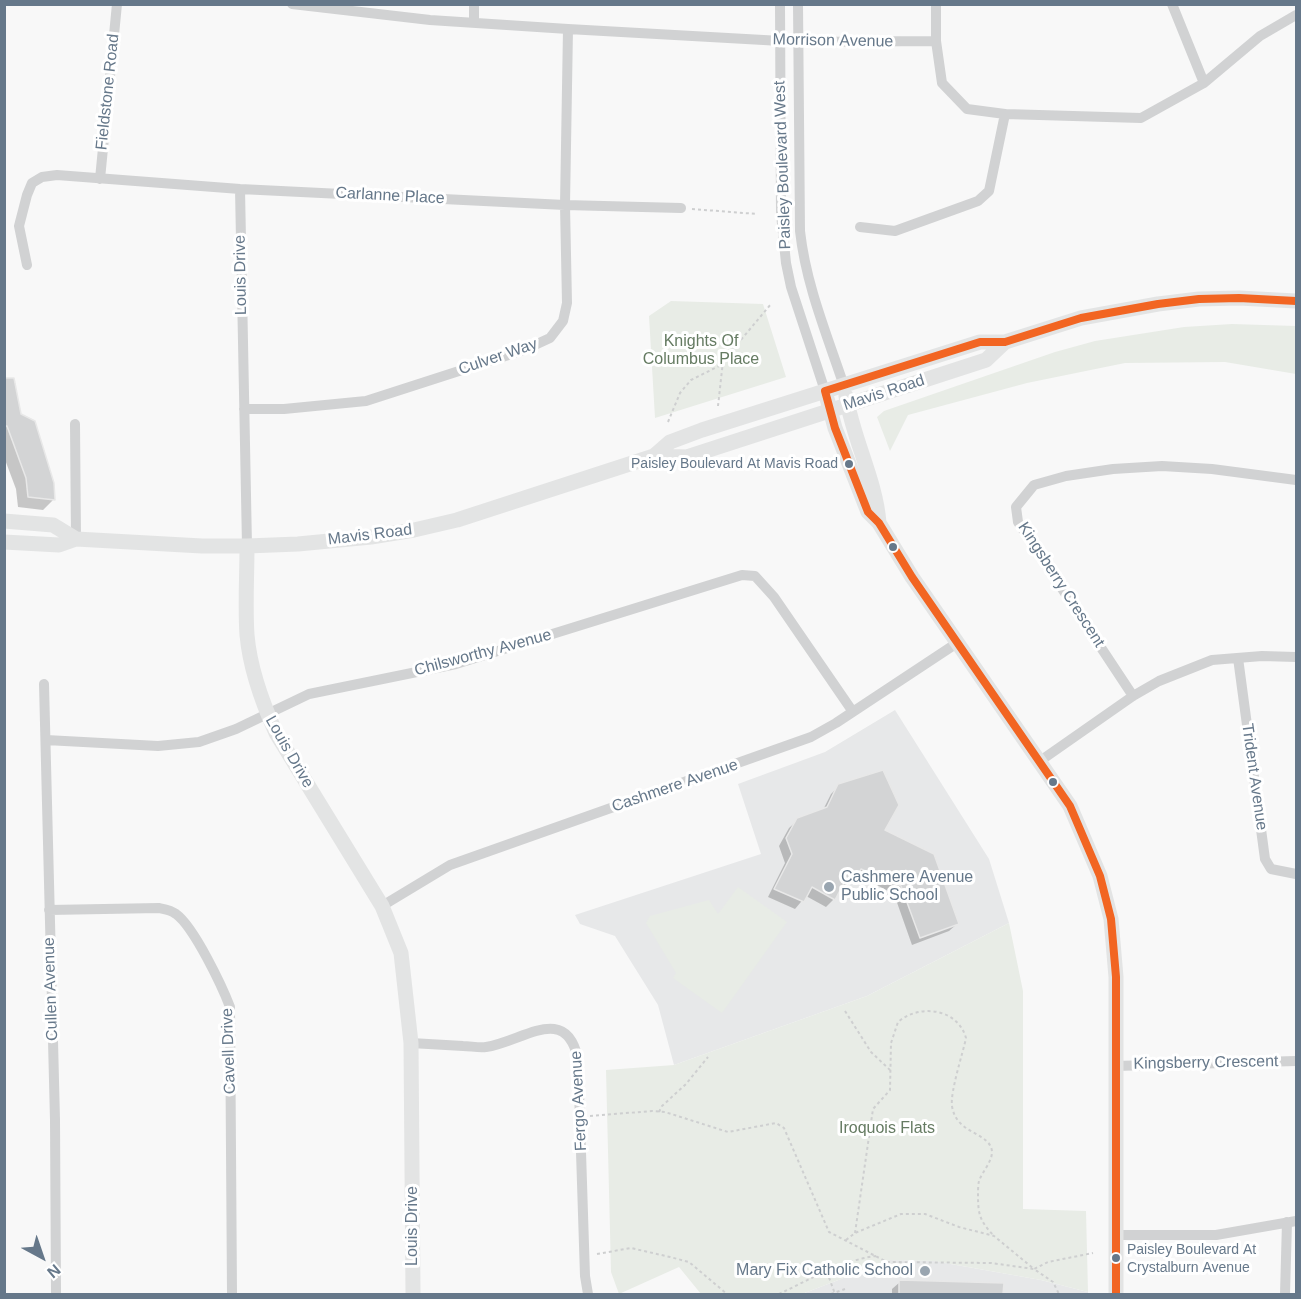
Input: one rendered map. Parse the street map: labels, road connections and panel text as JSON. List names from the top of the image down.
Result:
{
  "streets": {
    "street": [
      "Morrison Avenue",
      "Fieldstone Road",
      "Paisley Boulevard West",
      "Carlanne Place",
      "Louis Drive",
      "Culver Way",
      "Mavis Road",
      "Kingsberry Crescent",
      "Chilsworthy Avenue",
      "Trident Avenue",
      "Cashmere Avenue",
      "Cullen Avenue",
      "Cavell Drive",
      "Fergo Avenue"
    ]
  },
  "crossings": [
    ["Morrison Avenue", "Paisley Boulevard West"],
    ["Morrison Avenue", "Culver Way"],
    ["Fieldstone Road", "Carlanne Place"],
    ["Paisley Boulevard West", "Mavis Road"],
    ["Paisley Boulevard West", "Kingsberry Crescent"],
    ["Paisley Boulevard West", "Cashmere Avenue"],
    ["Carlanne Place", "Louis Drive"],
    ["Carlanne Place", "Culver Way"],
    ["Louis Drive", "Culver Way"],
    ["Louis Drive", "Mavis Road"],
    ["Louis Drive", "Chilsworthy Avenue"],
    ["Louis Drive", "Cashmere Avenue"],
    ["Louis Drive", "Fergo Avenue"],
    ["Chilsworthy Avenue", "Cashmere Avenue"],
    ["Chilsworthy Avenue", "Cullen Avenue"],
    ["Cullen Avenue", "Cavell Drive"]
  ],
  "parks": ["Knights Of Columbus Place", "Iroquois Flats"],
  "places": [
    "Paisley Boulevard At Mavis Road",
    "Cashmere Avenue Public School",
    "Paisley Boulevard At Crystalburn Avenue",
    "Mary Fix Catholic School"
  ],
  "north": "bottom right"
}
